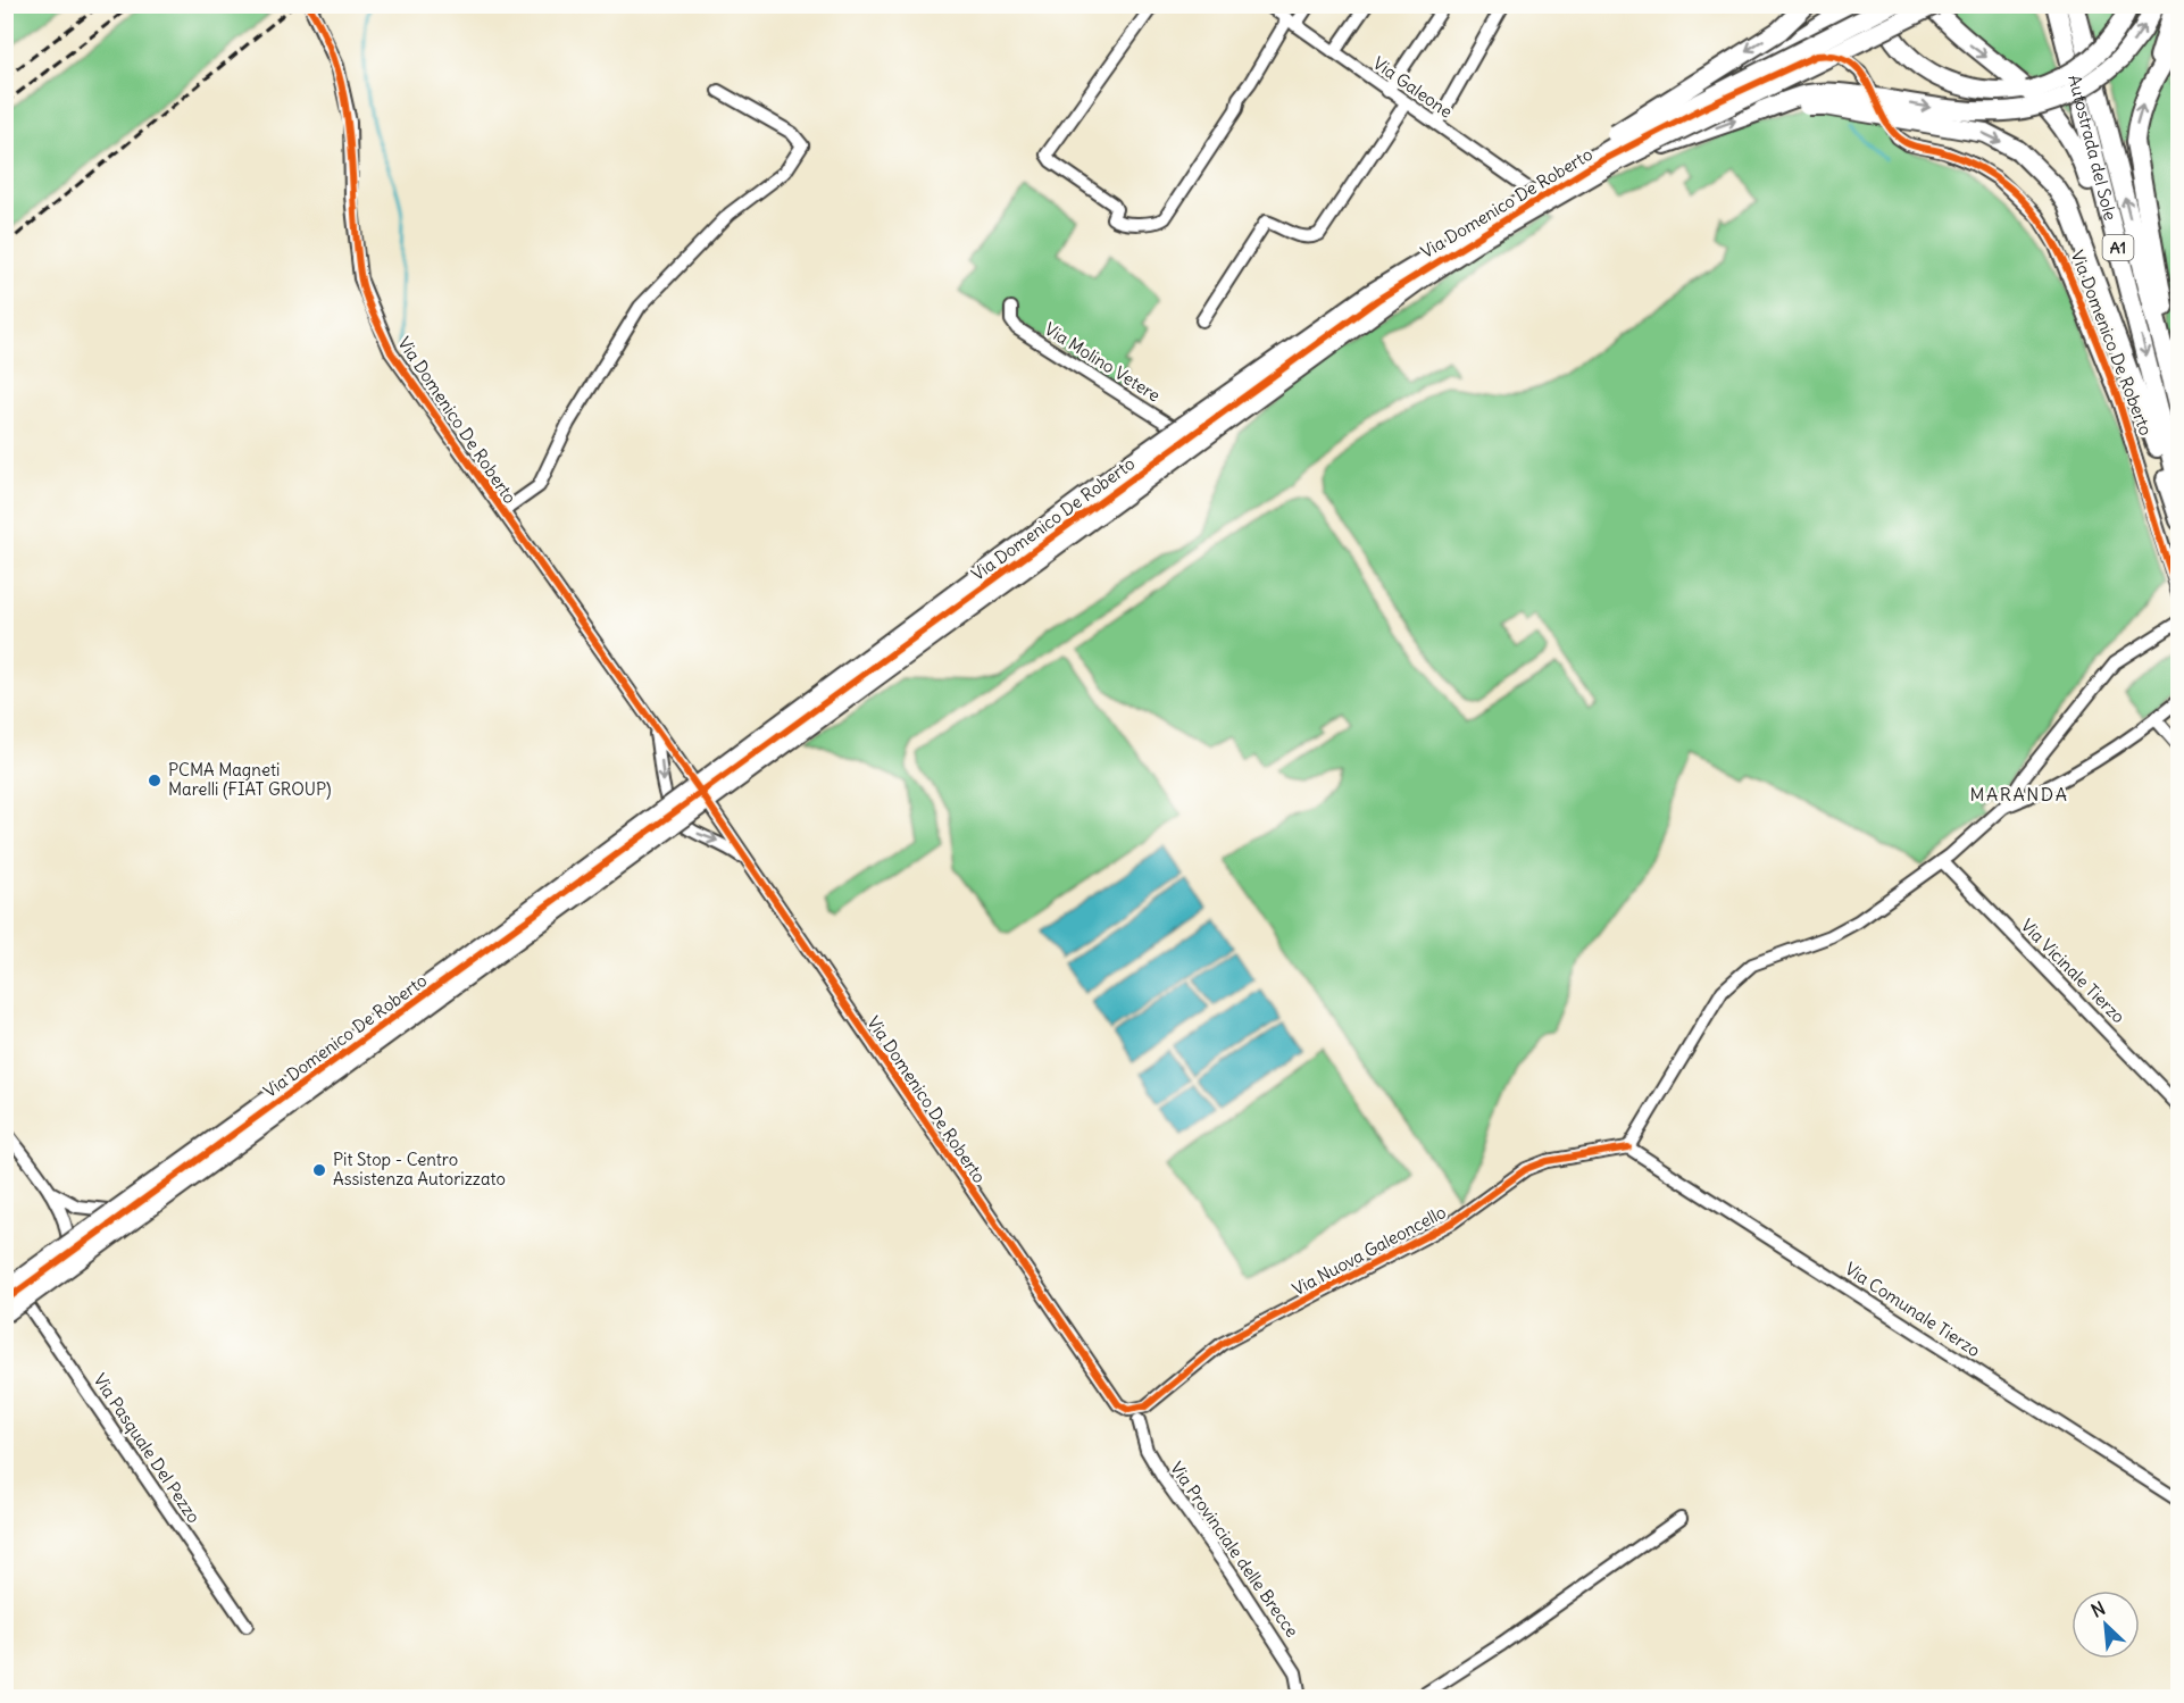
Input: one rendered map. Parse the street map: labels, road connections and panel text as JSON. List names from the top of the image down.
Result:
{
  "streets": {
    "highway": ["Autostrada del Sole", "A1"],
    "street": [
      "Via Galeone",
      "Via Domenico De Roberto",
      "Via Molino Vetere",
      "Via Vicinale Tierzo",
      "Via Nuova Galeoncello",
      "Via Comunale Tierzo",
      "Via Pasquale Del Pezzo",
      "Via Provinciale delle Brecce"
    ]
  },
  "crossings": [
    ["Via Galeone", "Via Domenico De Roberto"],
    ["Via Domenico De Roberto", "Via Molino Vetere"],
    ["Via Domenico De Roberto", "Via Nuova Galeoncello"],
    ["Via Domenico De Roberto", "Via Pasquale Del Pezzo"],
    ["Via Domenico De Roberto", "Via Provinciale delle Brecce"],
    ["Via Nuova Galeoncello", "Via Comunale Tierzo"],
    ["Via Nuova Galeoncello", "Via Provinciale delle Brecce"]
  ],
  "districts": ["MARANDA"],
  "places": ["PCMA Magneti Marelli (FIAT GROUP)", "Pit Stop - Centro Assistenza Autorizzato"],
  "north": "top left"
}
